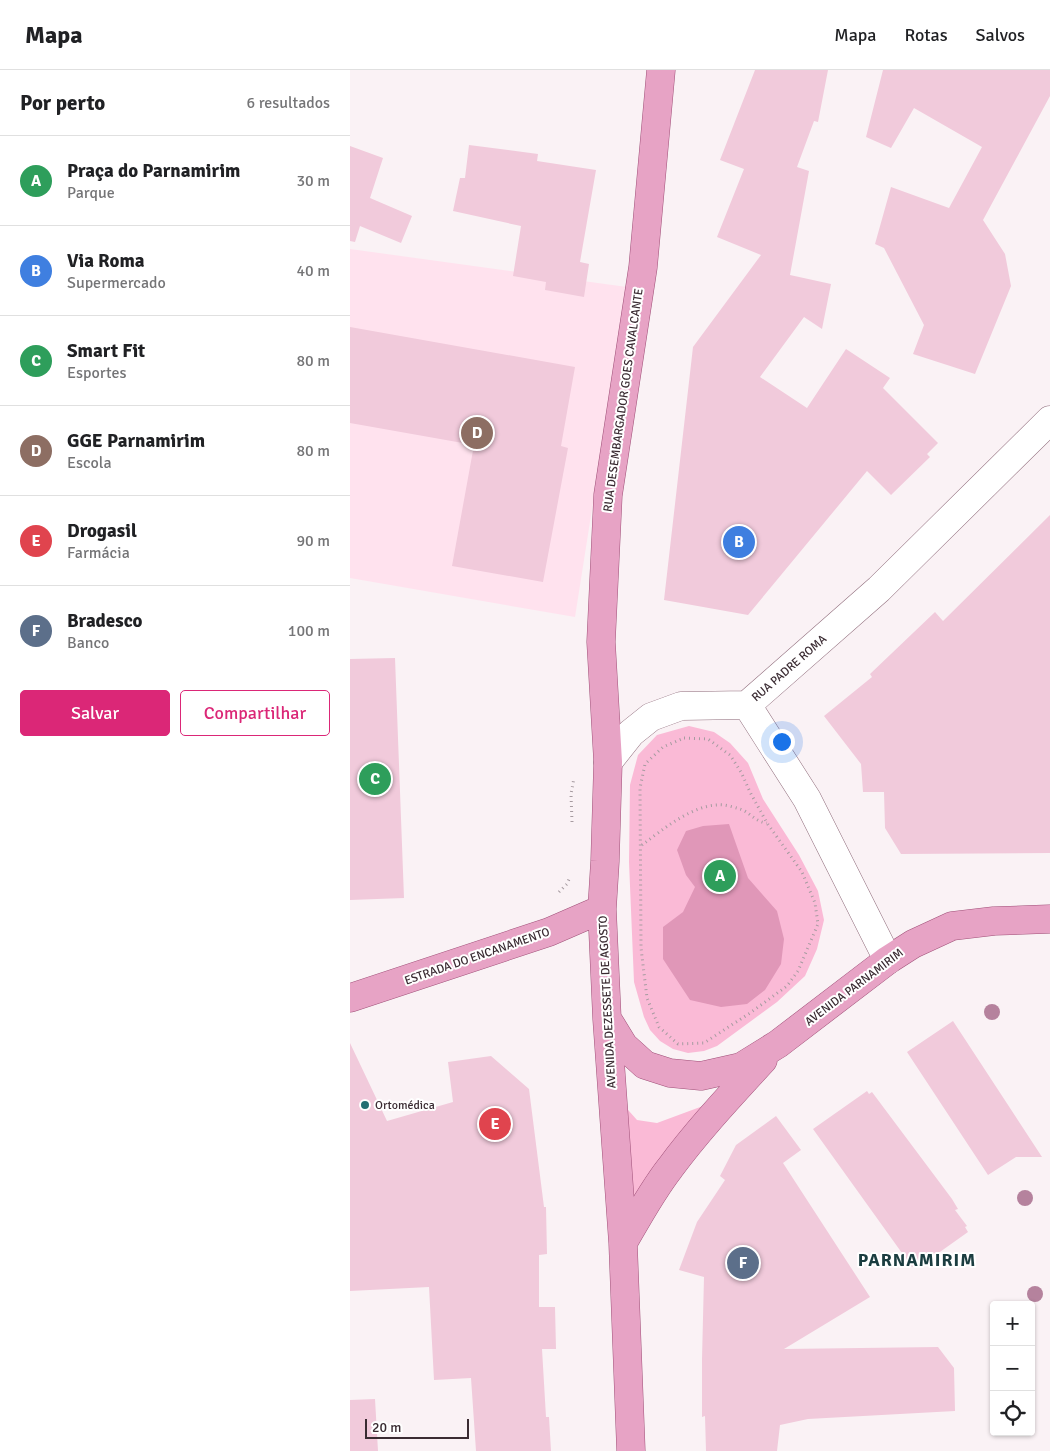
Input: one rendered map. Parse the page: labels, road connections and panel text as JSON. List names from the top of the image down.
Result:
{
  "streets": {
    "main road": [
      "RUA DESEMBARGADOR GOES CAVALCANTE",
      "ESTRADA DO ENCANAMENTO",
      "AVENIDA PARNAMIRIM",
      "AVENIDA DEZESSETE DE AGOSTO"
    ],
    "street": ["RUA PADRE ROMA"]
  },
  "crossings": [
    ["RUA DESEMBARGADOR GOES CAVALCANTE", "RUA PADRE ROMA"],
    ["RUA DESEMBARGADOR GOES CAVALCANTE", "AVENIDA DEZESSETE DE AGOSTO"],
    ["RUA PADRE ROMA", "AVENIDA DEZESSETE DE AGOSTO"],
    ["ESTRADA DO ENCANAMENTO", "AVENIDA DEZESSETE DE AGOSTO"]
  ],
  "districts": ["PARNAMIRIM"],
  "places": ["Ortomédica"],
  "scale_bar": "20 m",
  "page": {
    "header": "Mapa",
    "nav": ["Mapa", "Rotas", "Salvos"],
    "heading": ["Por perto", "6 resultados"],
    "list": [
      {
        "mark": "A",
        "name": "Praça do Parnamirim",
        "note": "Parque",
        "value": "30 m"
      },
      {
        "mark": "B",
        "name": "Via Roma",
        "note": "Supermercado",
        "value": "40 m"
      },
      {
        "mark": "C",
        "name": "Smart Fit",
        "note": "Esportes",
        "value": "80 m"
      },
      {
        "mark": "D",
        "name": "GGE Parnamirim",
        "note": "Escola",
        "value": "80 m"
      },
      {
        "mark": "E",
        "name": "Drogasil",
        "note": "Farmácia",
        "value": "90 m"
      },
      {
        "mark": "F",
        "name": "Bradesco",
        "note": "Banco",
        "value": "100 m"
      }
    ],
    "pins": [
      "D",
      "B",
      "C",
      "A",
      "E",
      "F"
    ],
    "buttons": ["Salvar", "Compartilhar"],
    "map_buttons": ["+", "−"],
    "scale": "20 m"
  }
}
